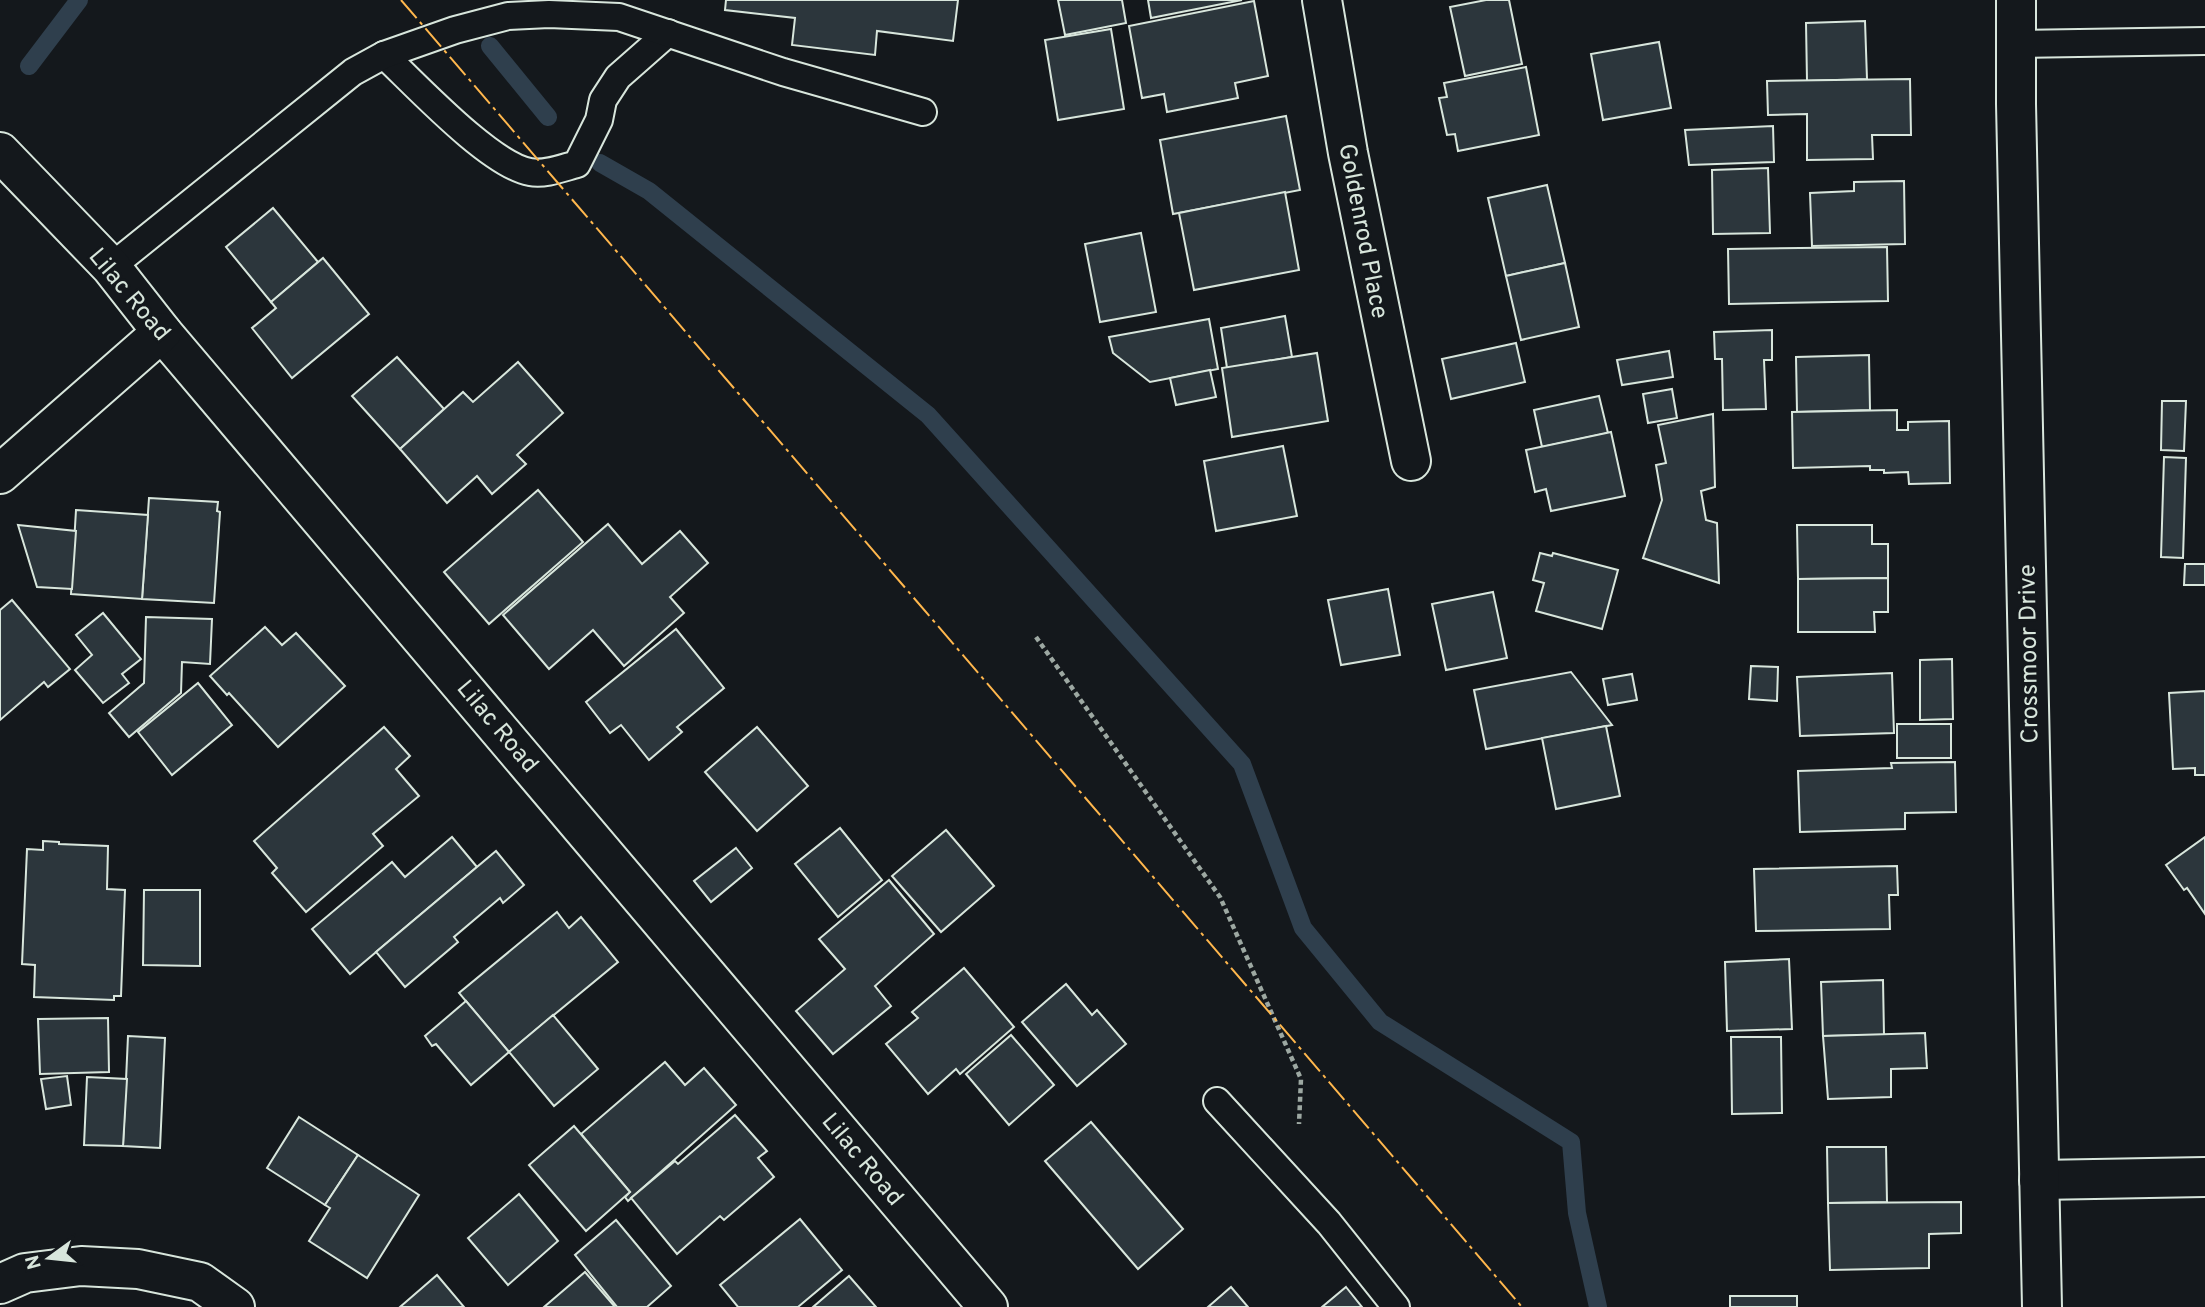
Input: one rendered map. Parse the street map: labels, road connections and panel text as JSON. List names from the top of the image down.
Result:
{
  "streets": {
    "street": ["Goldenrod Place", "Lilac Road", "Crossmoor Drive"]
  },
  "north": "left"
}
